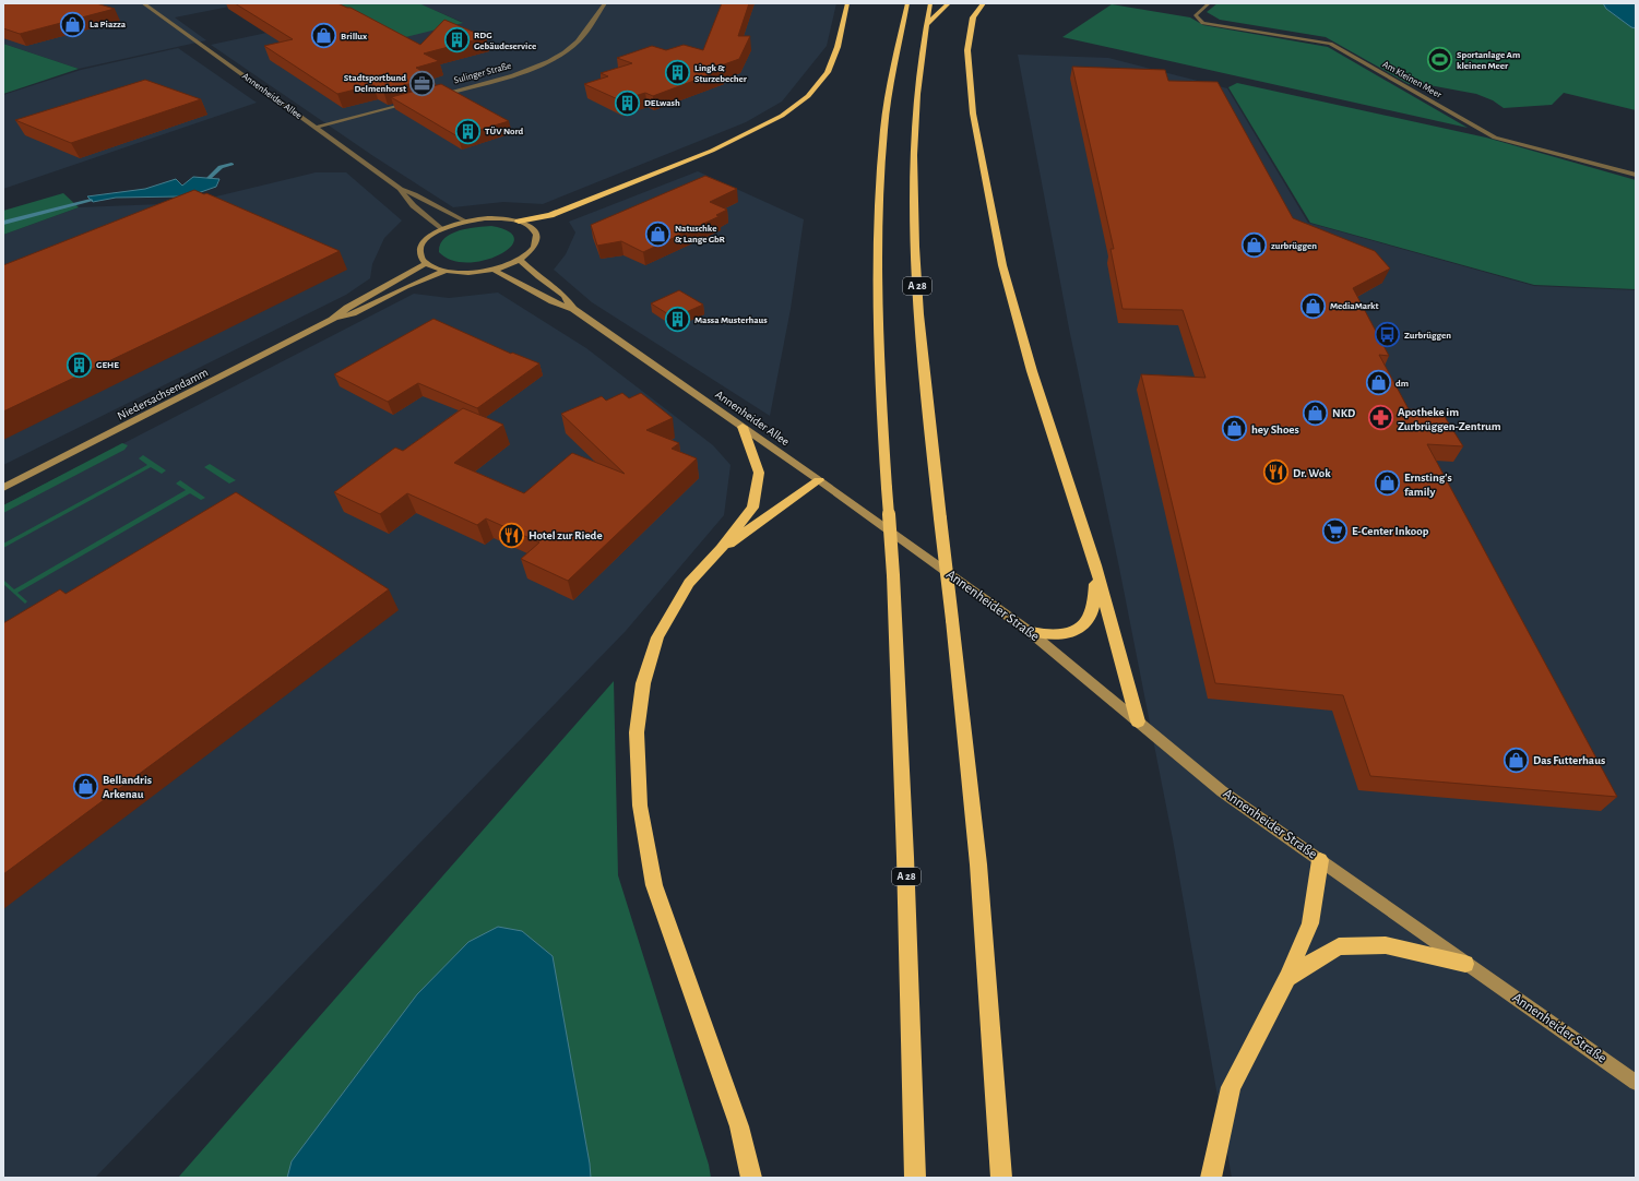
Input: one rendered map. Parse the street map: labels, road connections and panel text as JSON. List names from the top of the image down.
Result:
{
  "streets": {
    "highway": ["A 28"],
    "main road": ["Annenheider Allee", "Niedersachsendamm", "Annenheider Straße"],
    "street": ["Sulinger Straße", "Am Kleinen Meer"]
  },
  "crossings": [
    ["Annenheider Allee", "Annenheider Straße"]
  ],
  "places": {
    "shop": [
      "La Piazza",
      "Brillux",
      "Natuschke & Lange GbR",
      "zurbrüggen",
      "MediaMarkt",
      "dm",
      "NKD",
      "hey Shoes",
      "Ernsting's family",
      "Das Futterhaus",
      "Bellandris Arkenau"
    ],
    "building": [
      "RDG Gebäudeservice",
      "Lingk & Sturzebecher",
      "DELwash",
      "TÜV Nord",
      "Massa Musterhaus",
      "GEHE"
    ],
    "sports": ["Sportanlage Am kleinen Meer"],
    "office": ["Stadtsportbund Delmenhorst"],
    "bus stop": ["Zurbrüggen"],
    "pharmacy": ["Apotheke im Zurbrüggen-Zentrum"],
    "restaurant": ["Dr. Wok", "Hotel zur Riede"],
    "supermarket": ["E-Center Inkoop"]
  }
}
